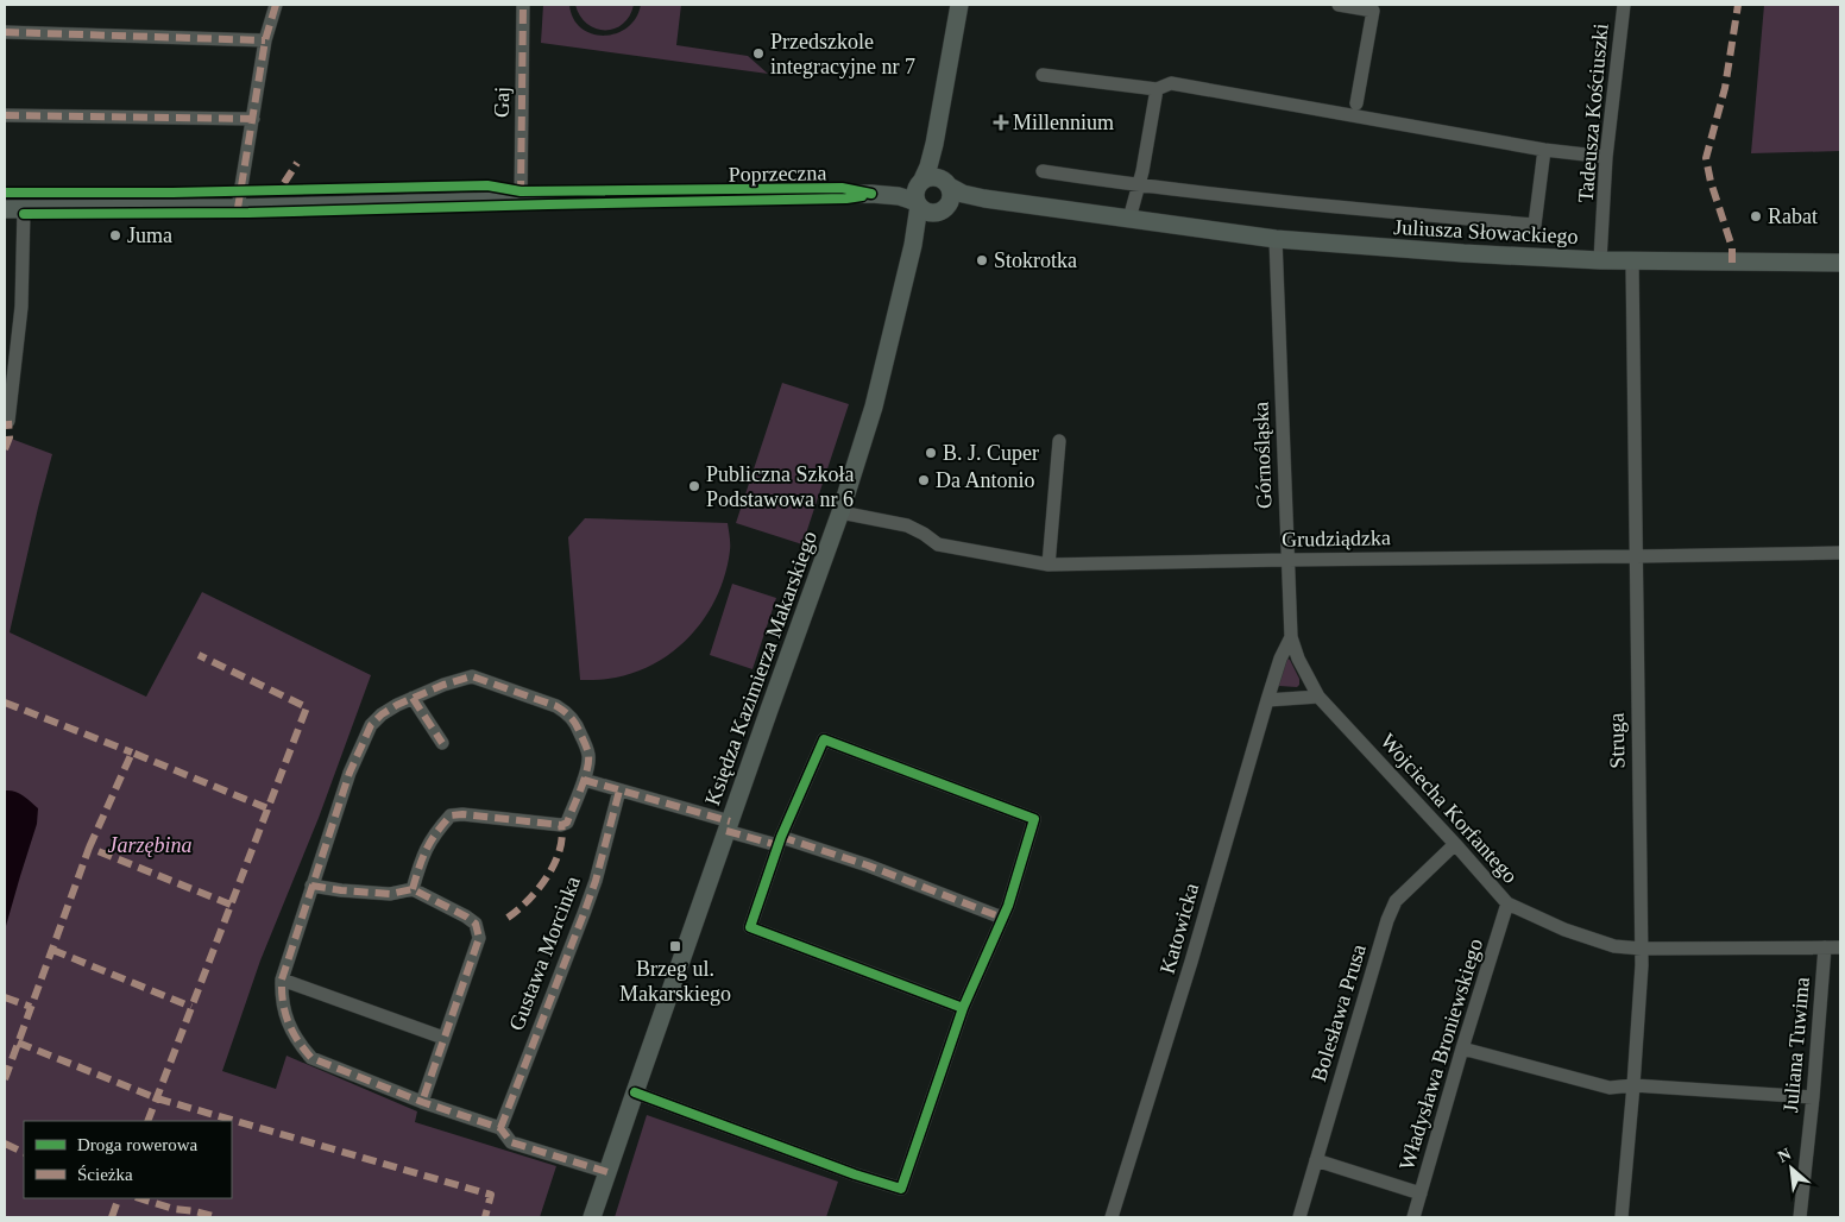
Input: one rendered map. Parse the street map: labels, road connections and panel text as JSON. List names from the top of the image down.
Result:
{
  "streets": {
    "street": [
      "Gaj",
      "Tadeusza Kościuszki",
      "Poprzeczna",
      "Juliusza Słowackiego",
      "Górnośląska",
      "Grudziądzka",
      "Księdza Kazimierza Makarskiego",
      "Struga",
      "Wojciecha Korfantego",
      "Katowicka",
      "Gustawa Morcinka",
      "Bolesława Prusa",
      "Juliana Tuwima",
      "Władysława Broniewskiego"
    ]
  },
  "crossings": [
    ["Gaj", "Poprzeczna"],
    ["Tadeusza Kościuszki", "Juliusza Słowackiego"],
    ["Poprzeczna", "Księdza Kazimierza Makarskiego"],
    ["Juliusza Słowackiego", "Górnośląska"],
    ["Juliusza Słowackiego", "Struga"],
    ["Górnośląska", "Grudziądzka"],
    ["Górnośląska", "Wojciecha Korfantego"],
    ["Górnośląska", "Katowicka"],
    ["Grudziądzka", "Księdza Kazimierza Makarskiego"],
    ["Grudziądzka", "Struga"],
    ["Struga", "Wojciecha Korfantego"],
    ["Wojciecha Korfantego", "Bolesława Prusa"],
    ["Wojciecha Korfantego", "Juliana Tuwima"],
    ["Wojciecha Korfantego", "Władysława Broniewskiego"]
  ],
  "parks": ["Jarzębina"],
  "places": {
    "other": [
      "Przedszkole integracyjne nr 7",
      "Rabat",
      "Juma",
      "Stokrotka",
      "B. J. Cuper",
      "Da Antonio",
      "Publiczna Szkoła Podstawowa nr 6"
    ],
    "health": ["Millennium"],
    "transit": ["Brzeg ul. Makarskiego"]
  },
  "legend": ["Droga rowerowa", "Ścieżka"],
  "north": "top left"
}
